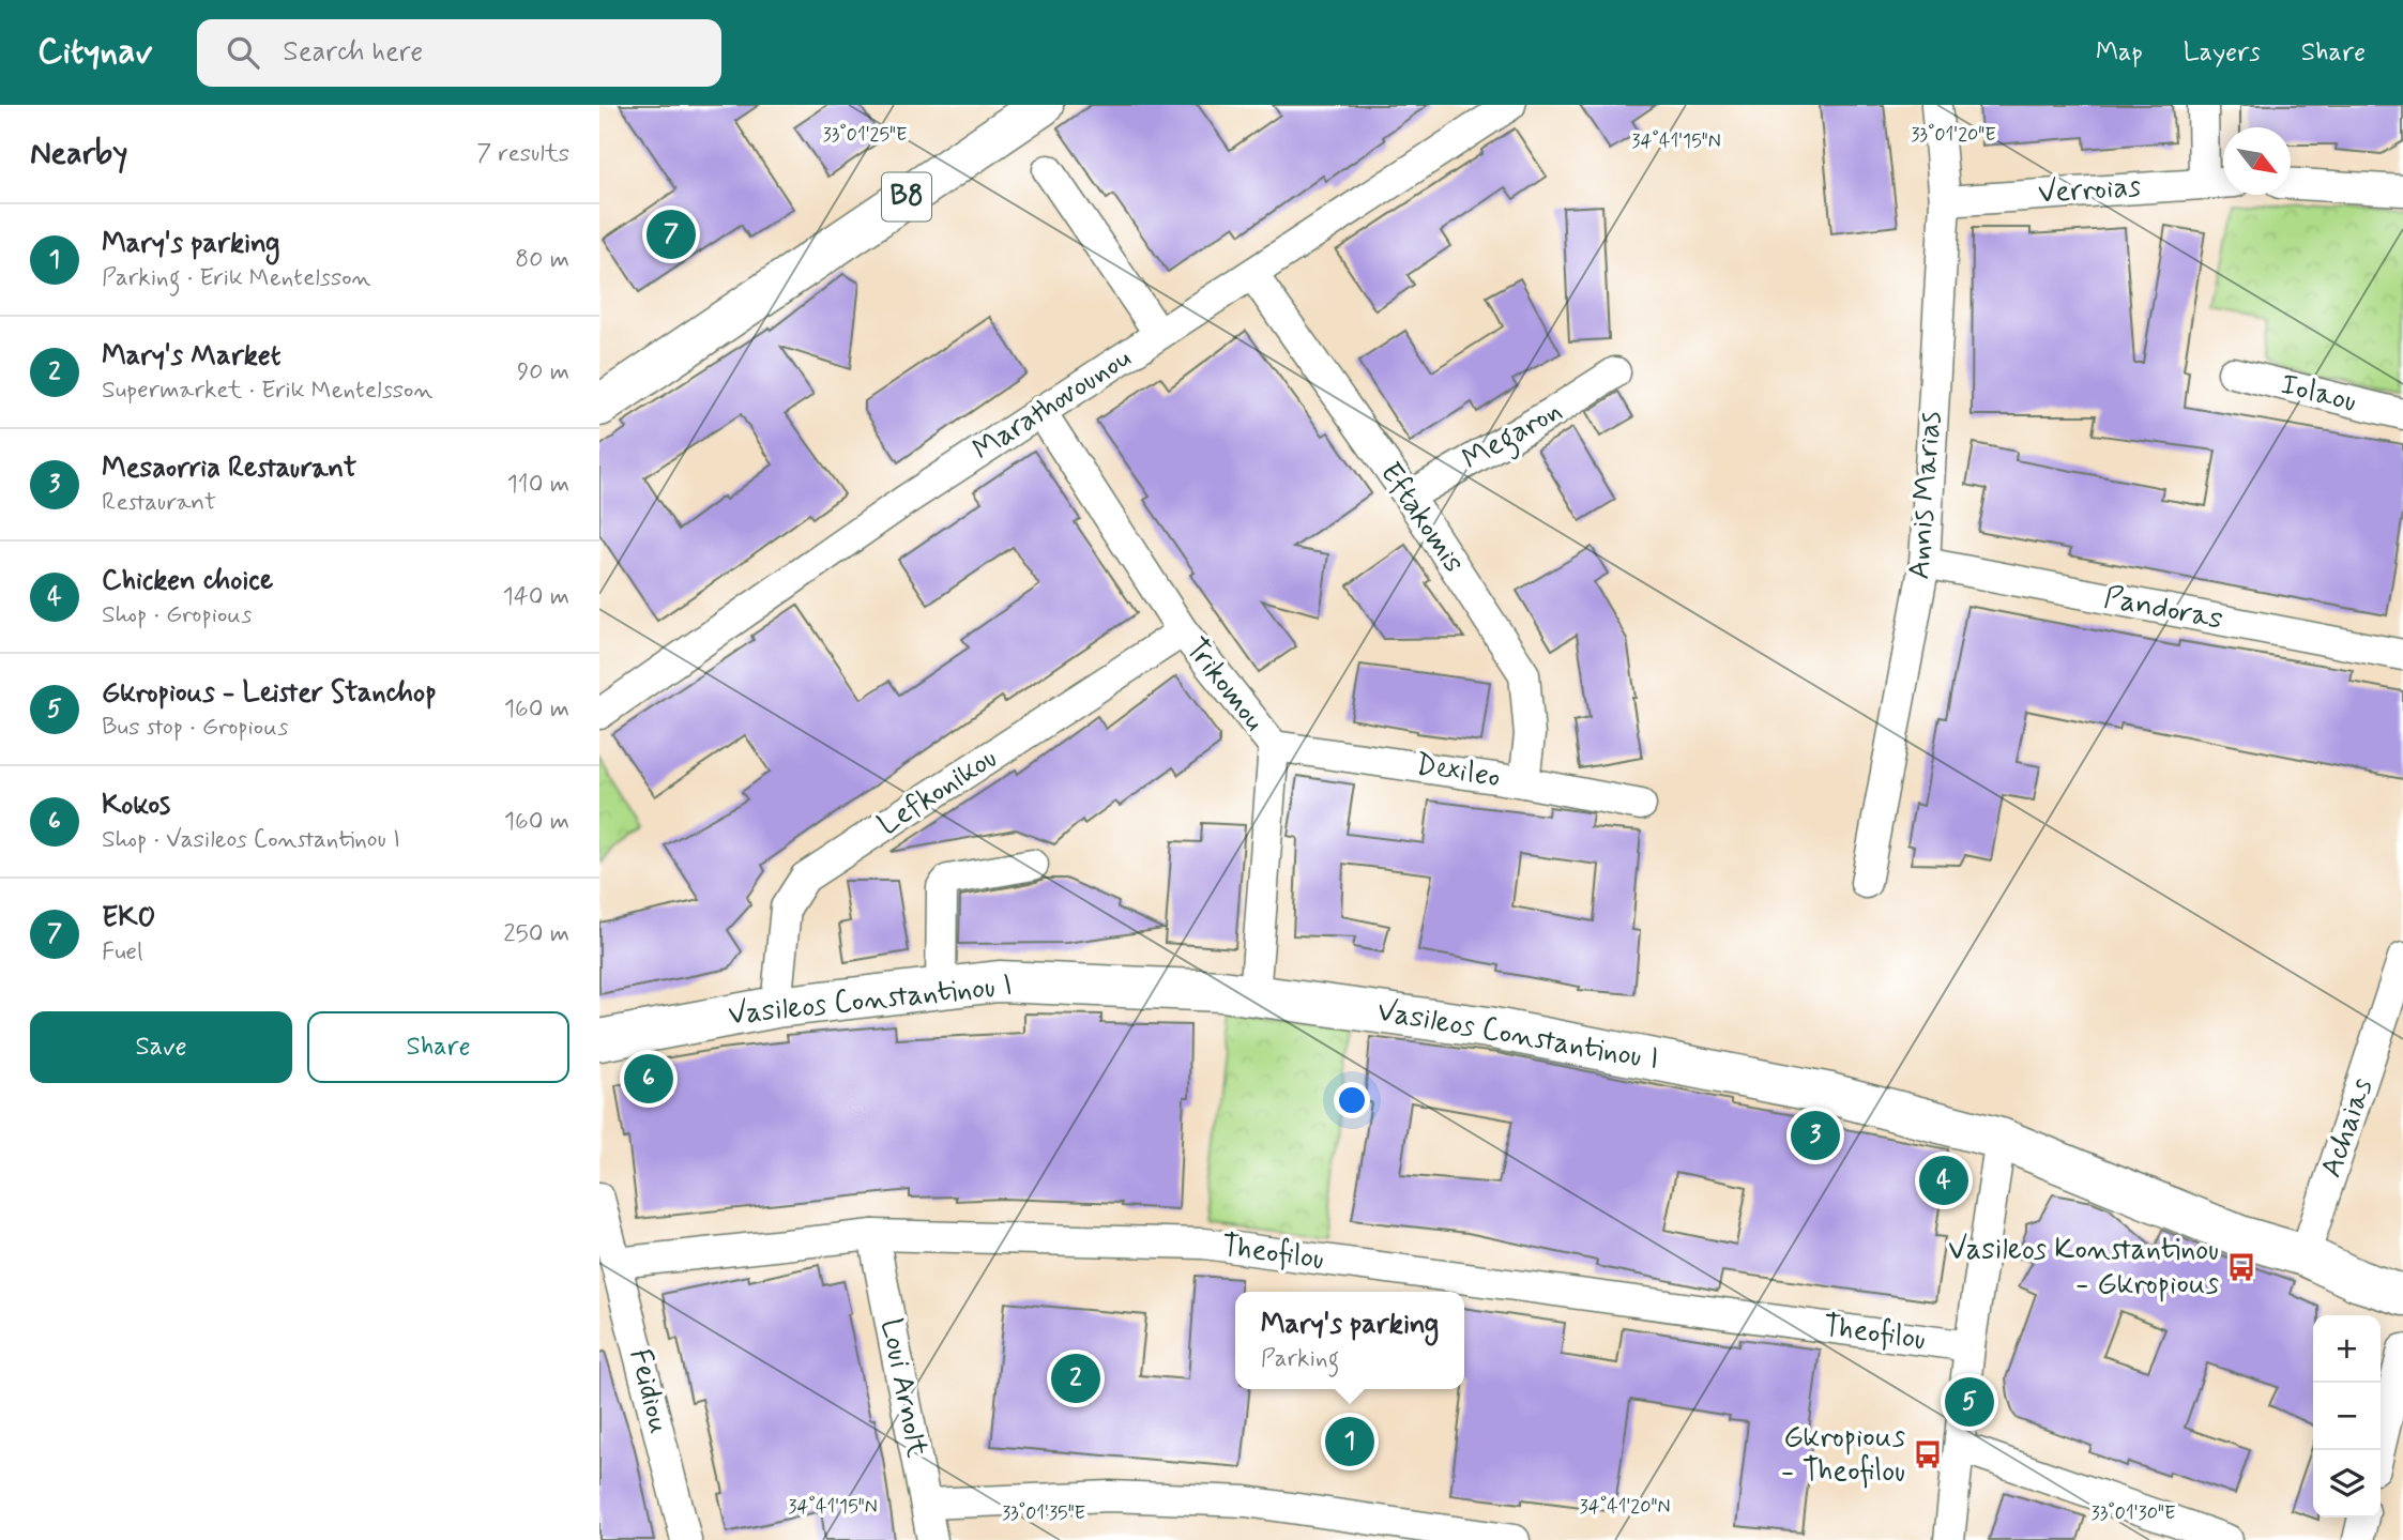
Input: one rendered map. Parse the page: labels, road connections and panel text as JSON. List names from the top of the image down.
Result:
{
  "streets": {
    "main road": ["B8", "Vasileos Constantinou I"],
    "street": [
      "Verroias",
      "Iolaou",
      "Marathovounou",
      "Megaron",
      "Annis Marias",
      "Eftakomis",
      "Pandoras",
      "Trikomou",
      "Dexileo",
      "Lefkonikou",
      "Achaias",
      "Theofilou",
      "Loui Arnolt",
      "Feidiou"
    ]
  },
  "crossings": [
    ["Verroias", "Annis Marias"],
    ["Marathovounou", "Eftakomis"],
    ["Marathovounou", "Trikomou"],
    ["Megaron", "Eftakomis"],
    ["Annis Marias", "Pandoras"],
    ["Eftakomis", "Dexileo"],
    ["Trikomou", "Dexileo"],
    ["Trikomou", "Lefkonikou"],
    ["Trikomou", "Vasileos Constantinou I"],
    ["Lefkonikou", "Vasileos Constantinou I"],
    ["Vasileos Constantinou I", "Achaias"],
    ["Theofilou", "Loui Arnolt"],
    ["Theofilou", "Feidiou"]
  ],
  "places": {
    "bus stop": ["Vasileos Konstantinou - Gkropious", "Gkropious - Theofilou"]
  },
  "north": "bottom right",
  "page": {
    "header": "Citynav",
    "search": "Search here",
    "nav": ["Map", "Layers", "Share"],
    "heading": ["Nearby", "7 results"],
    "list": [
      {
        "mark": "1",
        "name": "Mary's parking",
        "note": "Parking · Erik Mentelsson",
        "value": "80 m"
      },
      {
        "mark": "2",
        "name": "Mary's Market",
        "note": "Supermarket · Erik Mentelsson",
        "value": "90 m"
      },
      {
        "mark": "3",
        "name": "Mesaorria Restaurant",
        "note": "Restaurant",
        "value": "110 m"
      },
      {
        "mark": "4",
        "name": "Chicken choice",
        "note": "Shop · Gropious",
        "value": "140 m"
      },
      {
        "mark": "5",
        "name": "Gkropious - Leister Stanchop",
        "note": "Bus stop · Gropious",
        "value": "160 m"
      },
      {
        "mark": "6",
        "name": "Kokos",
        "note": "Shop · Vasileos Constantinou I",
        "value": "160 m"
      },
      {
        "mark": "7",
        "name": "EKO",
        "note": "Fuel",
        "value": "250 m"
      }
    ],
    "pins": [
      "7",
      "6",
      "3",
      "4",
      "2",
      "5",
      "1"
    ],
    "buttons": ["Save", "Share"],
    "popup": ["Mary's parking", "Parking"],
    "map_buttons": ["+", "−"]
  },
  "coordinates": [
    "33°01'25\"E",
    "33°01'20\"E",
    "34°41'15\"N",
    "34°41'20\"N",
    "33°01'35\"E",
    "33°01'30\"E"
  ]
}
